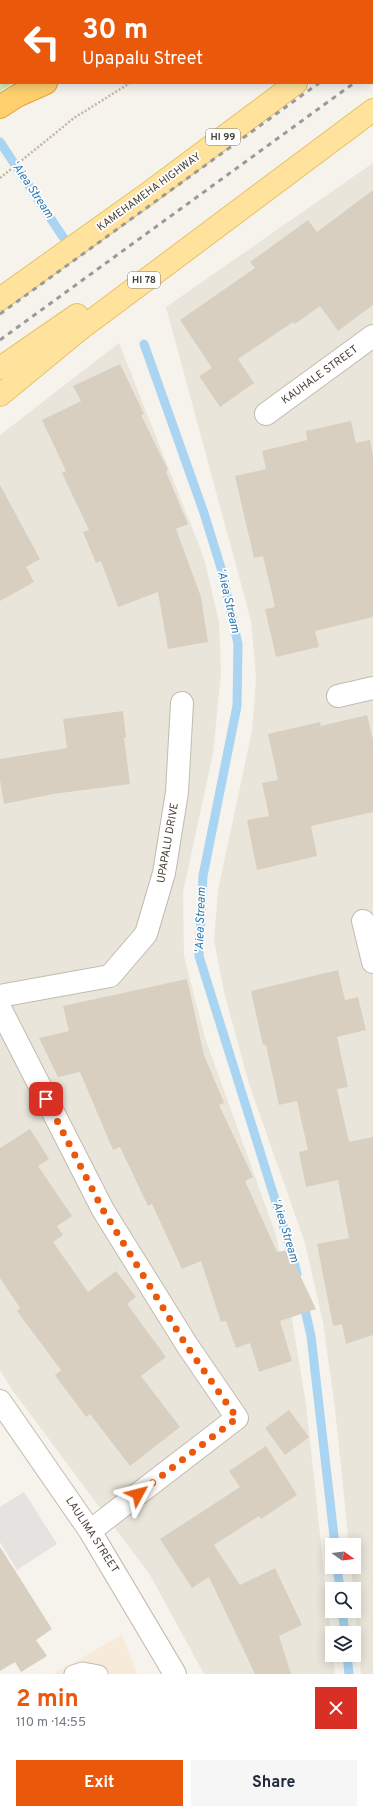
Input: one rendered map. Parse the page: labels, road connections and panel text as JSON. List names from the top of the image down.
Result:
{
  "streets": {
    "main road": ["HI 99", "KAMEHAMEHA HIGHWAY"],
    "street": ["KAUHALE STREET", "UPAPALU DRIVE", "LAULIMA STREET"]
  },
  "water": ["ʻAiea Stream"],
  "north": "right",
  "page": {
    "turn": ["30 m", "Upapalu Street"],
    "heading": ["2 min", "110 m · 14:55"],
    "buttons": ["Exit", "Share"]
  }
}
